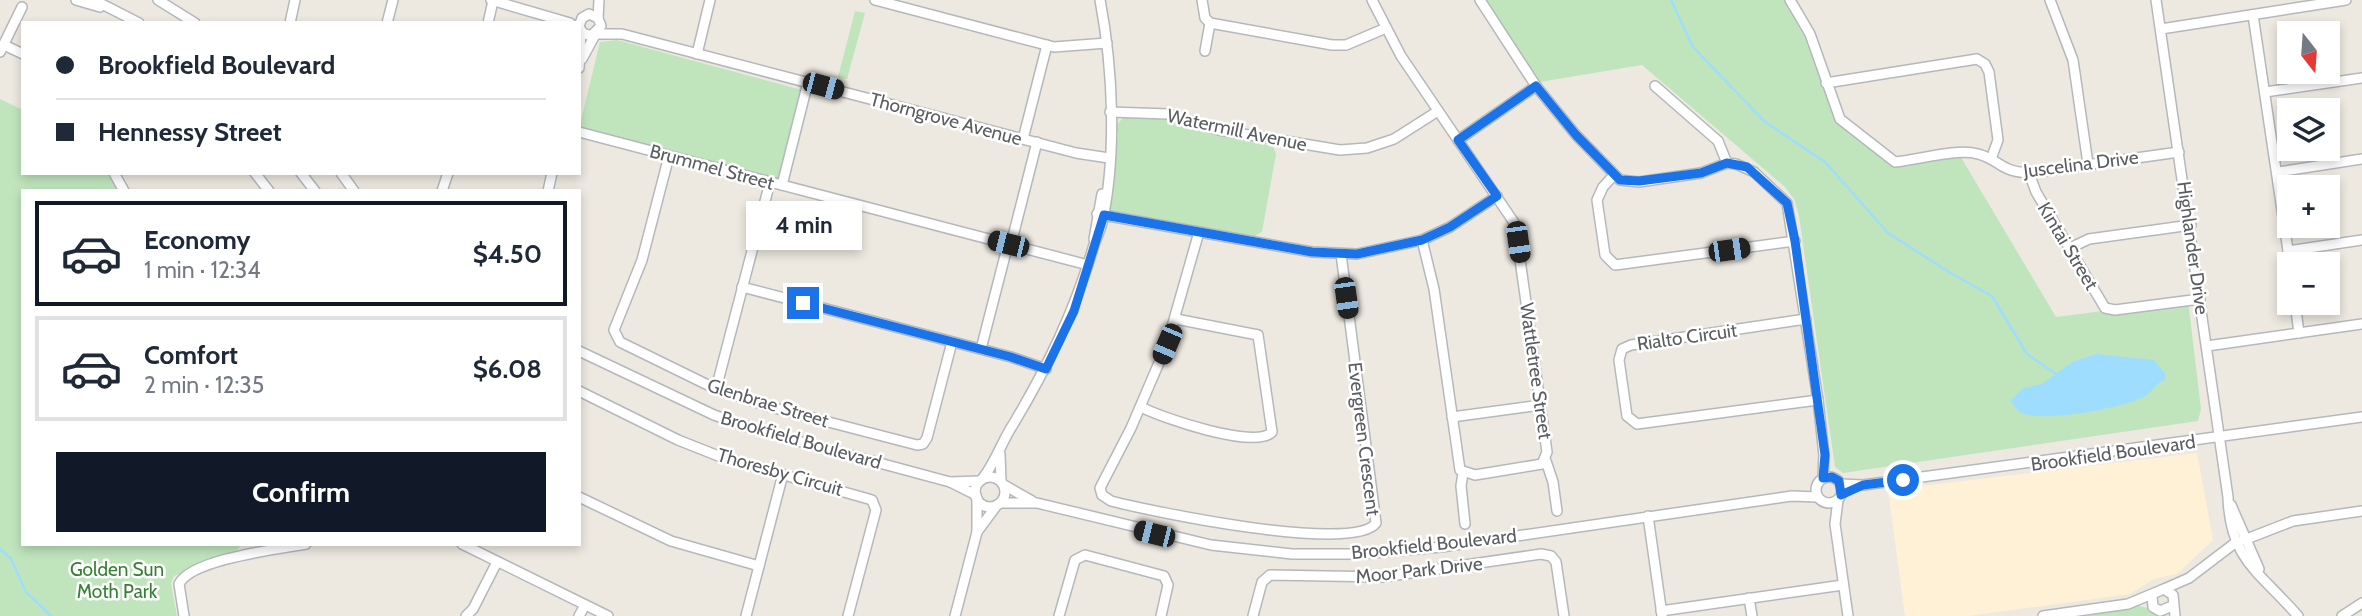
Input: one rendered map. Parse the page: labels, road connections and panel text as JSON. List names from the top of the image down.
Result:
{
  "streets": {
    "street": [
      "Thorngrove Avenue",
      "Watermill Avenue",
      "Juscelina Drive",
      "Brummel Street",
      "Kintai Street",
      "Highlander Drive",
      "Rialto Circuit",
      "Wattletree Street",
      "Glenbrae Street",
      "Evergreen Crescent",
      "Brookfield Boulevard",
      "Thoresby Circuit",
      "Moor Park Drive"
    ]
  },
  "crossings": [
    ["Watermill Avenue", "Wattletree Street"],
    ["Juscelina Drive", "Kintai Street"],
    ["Juscelina Drive", "Highlander Drive"],
    ["Brummel Street", "Glenbrae Street"],
    ["Kintai Street", "Highlander Drive"],
    ["Highlander Drive", "Brookfield Boulevard"]
  ],
  "parks": ["Golden Sun Moth Park"],
  "north": "bottom",
  "page": {
    "map_buttons": ["+", "−"],
    "banner": ["Brookfield Boulevard", "Hennessy Street"],
    "bubble": "4 min",
    "list": [
      {
        "name": "Economy",
        "note": "1 min · 12:34",
        "value": "$4.50"
      },
      {
        "name": "Comfort",
        "note": "2 min · 12:35",
        "value": "$6.08"
      }
    ],
    "buttons": "Confirm"
  }
}
